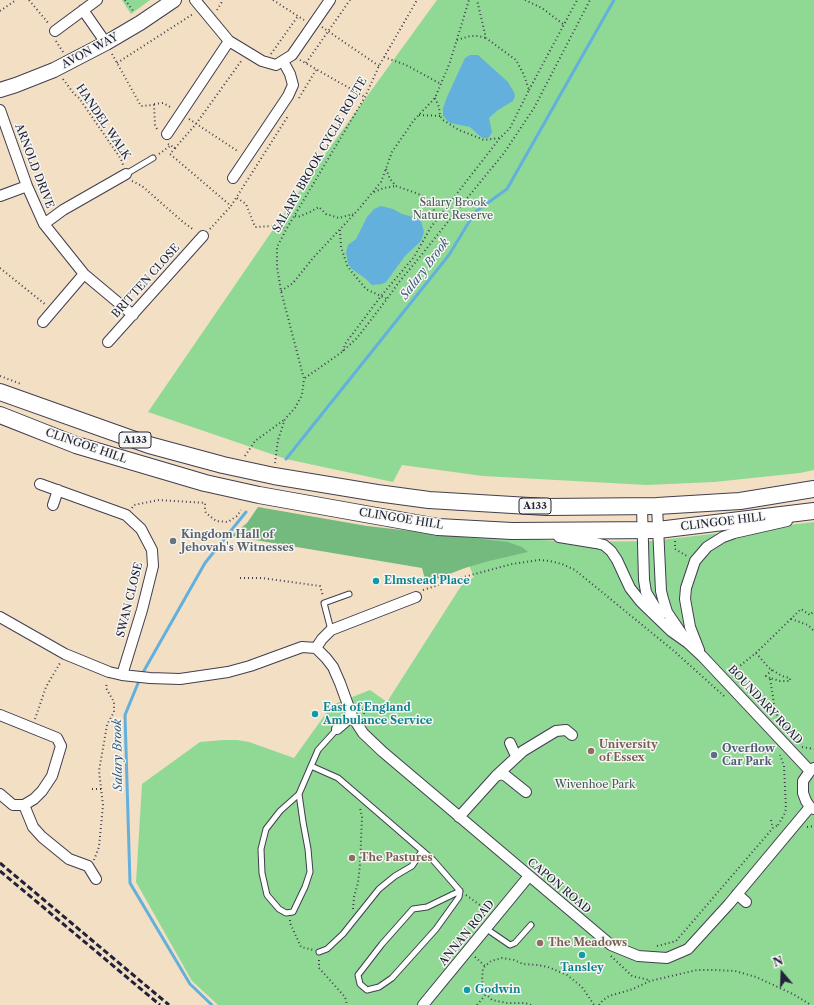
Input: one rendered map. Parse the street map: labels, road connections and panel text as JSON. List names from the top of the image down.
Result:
{
  "streets": {
    "main road": ["A133", "CLINGOE HILL"],
    "street": [
      "AVON WAY",
      "ARNOLD DRIVE",
      "BRITTEN CLOSE",
      "SWAN CLOSE",
      "BOUNDARY ROAD",
      "CAPON ROAD",
      "ANNAN ROAD"
    ],
    "path": ["HANDEL WALK", "SALARY BROOK CYCLE ROUTE"]
  },
  "crossings": [
    ["ARNOLD DRIVE", "BRITTEN CLOSE"],
    ["CLINGOE HILL", "BOUNDARY ROAD"],
    ["CAPON ROAD", "ANNAN ROAD"]
  ],
  "water": ["Salary Brook"],
  "parks": ["Salary Brook Nature Reserve", "Wivenhoe Park"],
  "places": [
    "Kingdom Hall of Jehovah's Witnesses",
    "Elmstead Place",
    "East of England Ambulance Service",
    "University of Essex",
    "Overflow Car Park",
    "The Pastures",
    "The Meadows",
    "Tansley",
    "Godwin"
  ],
  "north": "top"
}
